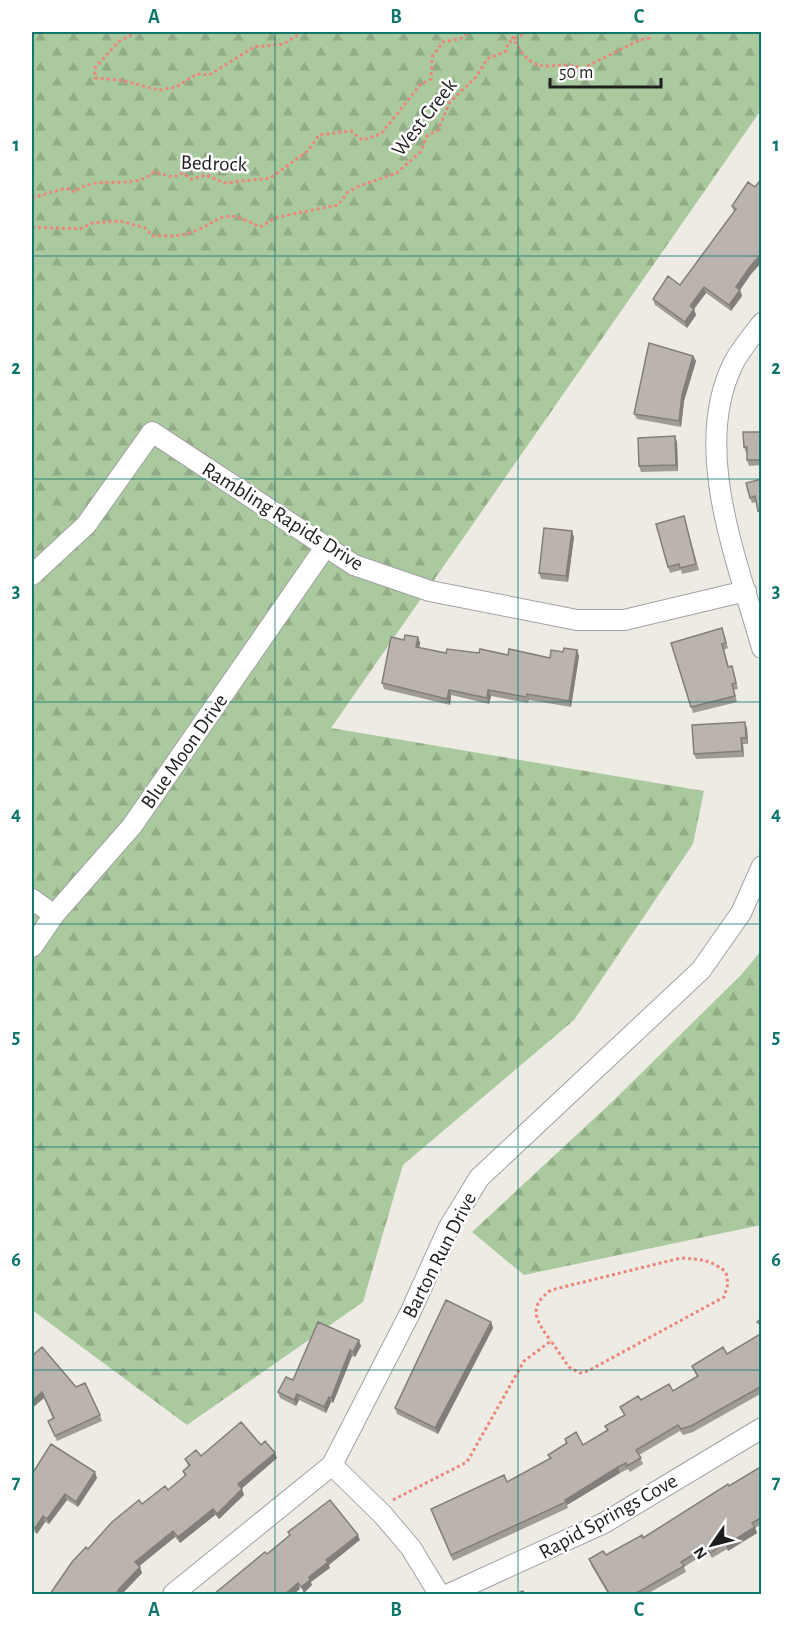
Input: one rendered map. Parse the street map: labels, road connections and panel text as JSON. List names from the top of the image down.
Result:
{
  "streets": {
    "street": [
      "Rambling Rapids Drive",
      "Blue Moon Drive",
      "Barton Run Drive",
      "Rapid Springs Cove"
    ],
    "path": ["West Creek", "Bedrock"]
  },
  "crossings": [
    ["Rambling Rapids Drive", "Blue Moon Drive"]
  ],
  "scale_bar": "50 m",
  "north": "bottom left",
  "grid": {
    "columns": ["A", "B", "C"],
    "rows": [
      "1",
      "2",
      "3",
      "4",
      "5",
      "6",
      "7"
    ]
  }
}
